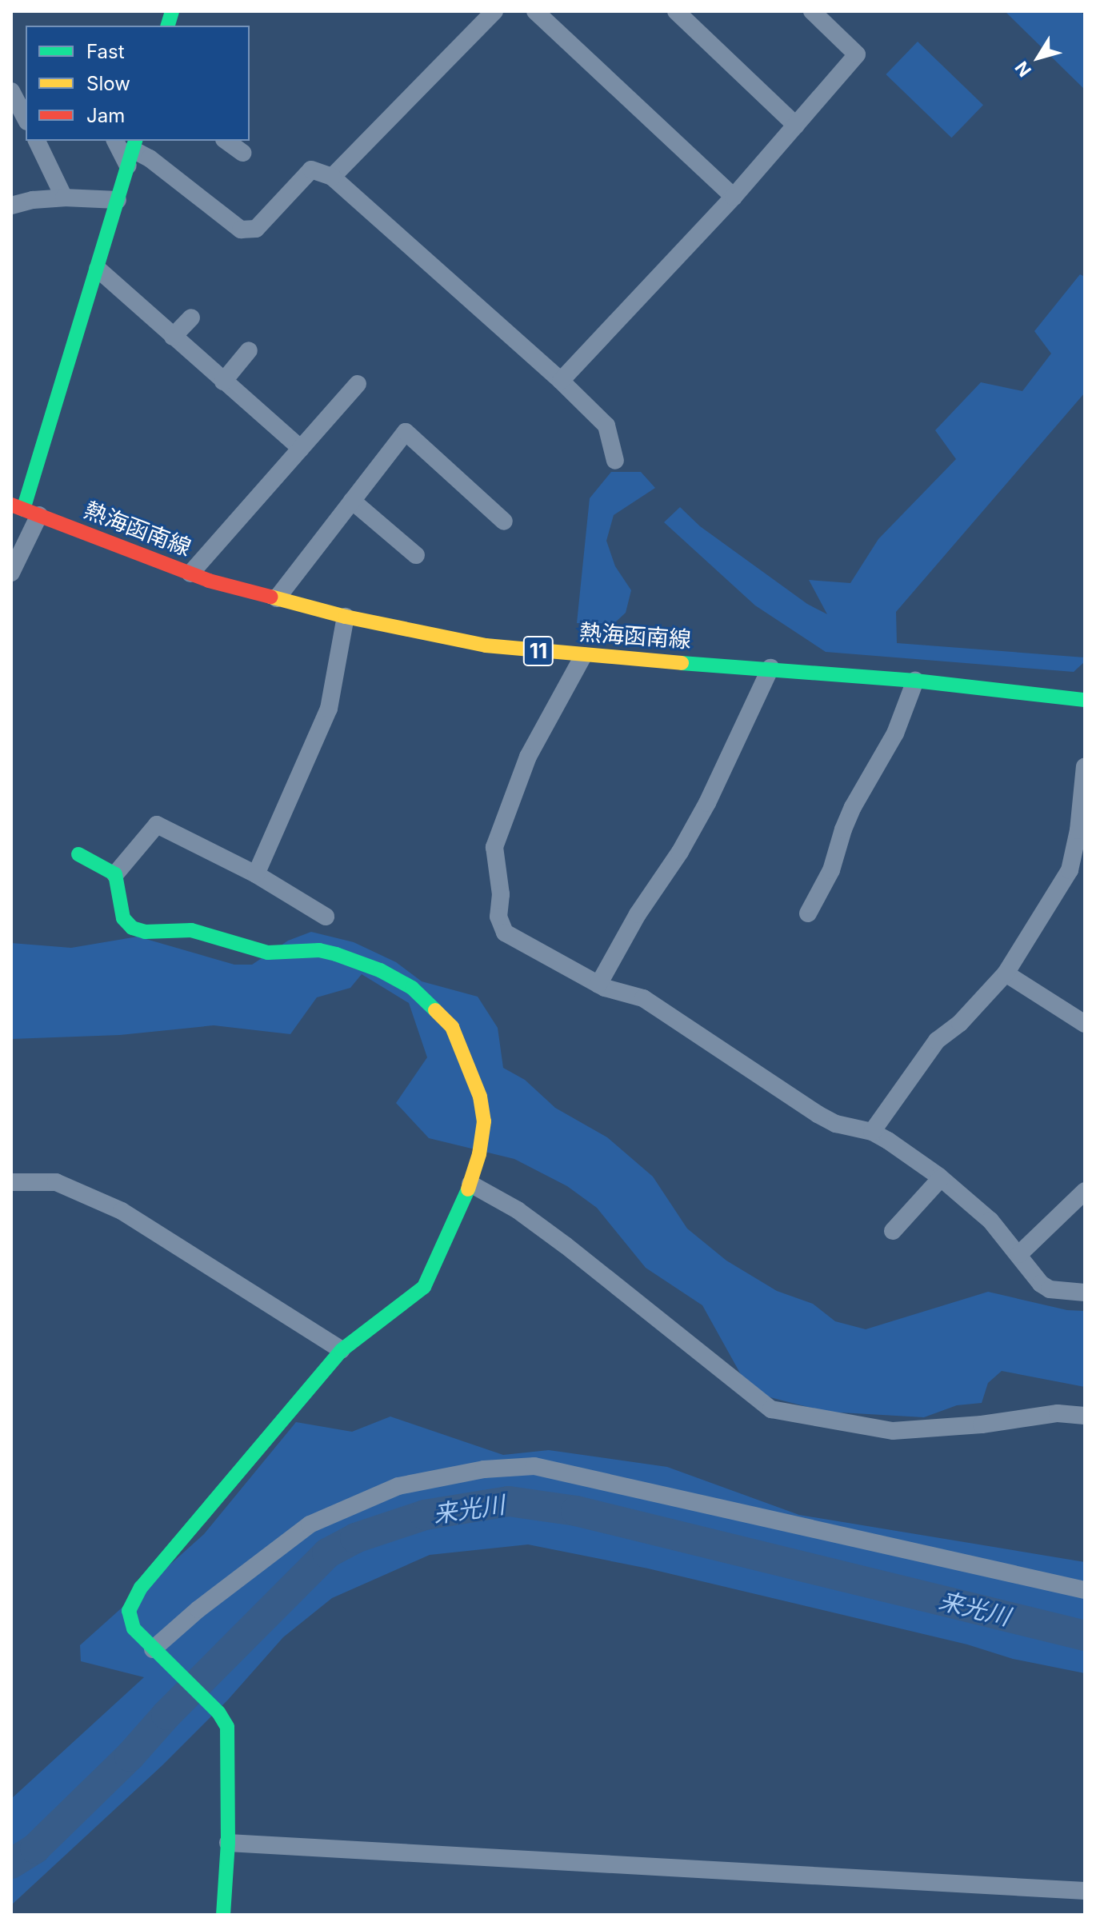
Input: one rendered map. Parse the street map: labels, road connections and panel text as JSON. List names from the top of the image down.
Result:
{
  "streets": {
    "street": ["熱海函南線", "11"]
  },
  "water": ["来光川"],
  "legend": ["Fast", "Slow", "Jam"],
  "north": "bottom left"
}
